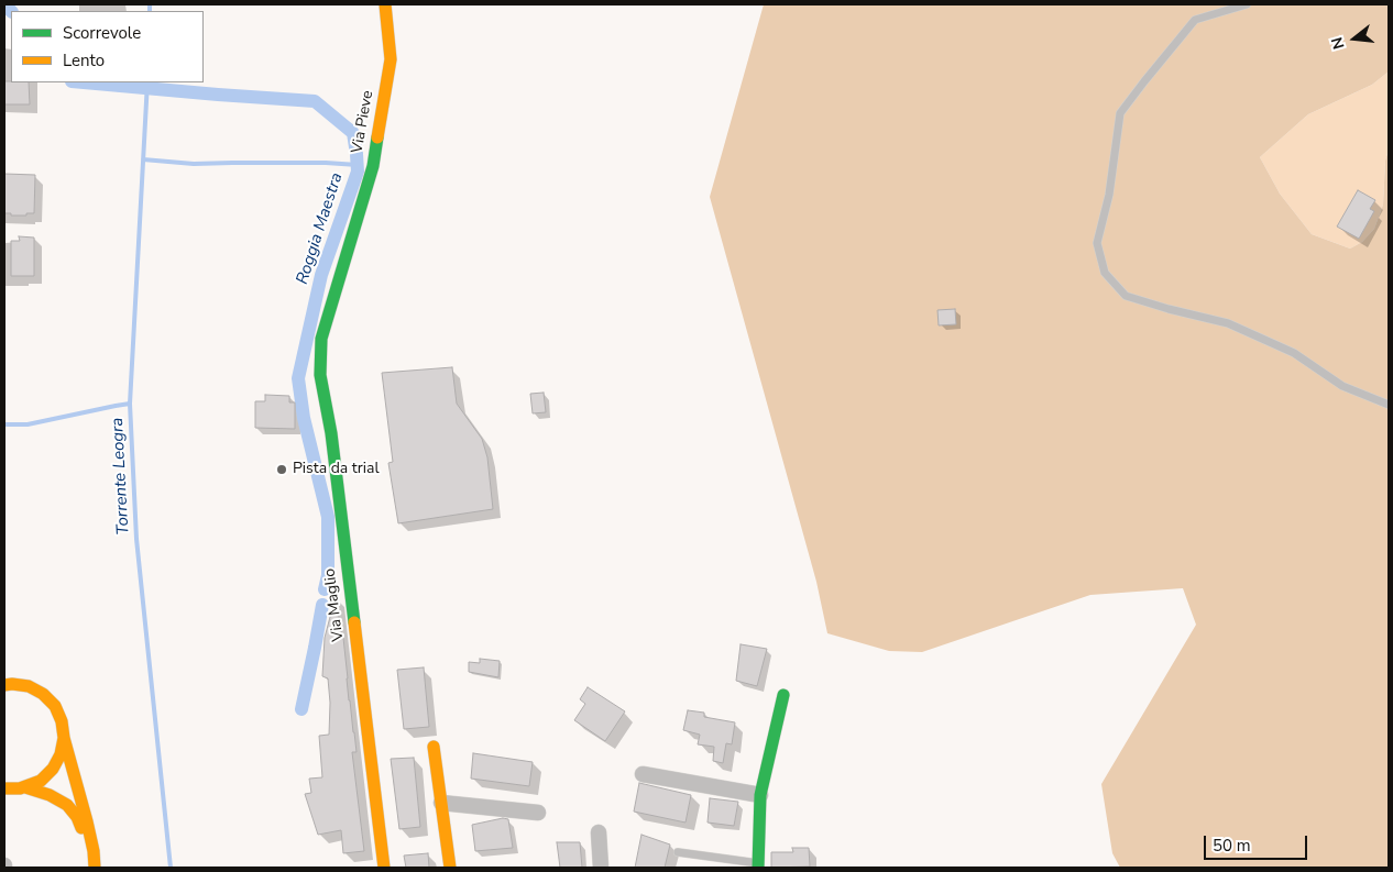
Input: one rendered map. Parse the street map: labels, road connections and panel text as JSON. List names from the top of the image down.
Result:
{
  "streets": {
    "street": ["Via Pieve", "Via Maglio"]
  },
  "crossings": [
    ["Via Pieve", "Via Maglio"]
  ],
  "water": ["Roggia Maestra", "Torrente Leogra"],
  "places": ["Pista da trial"],
  "legend": ["Scorrevole", "Lento"],
  "scale_bar": "50 m",
  "north": "left"
}
